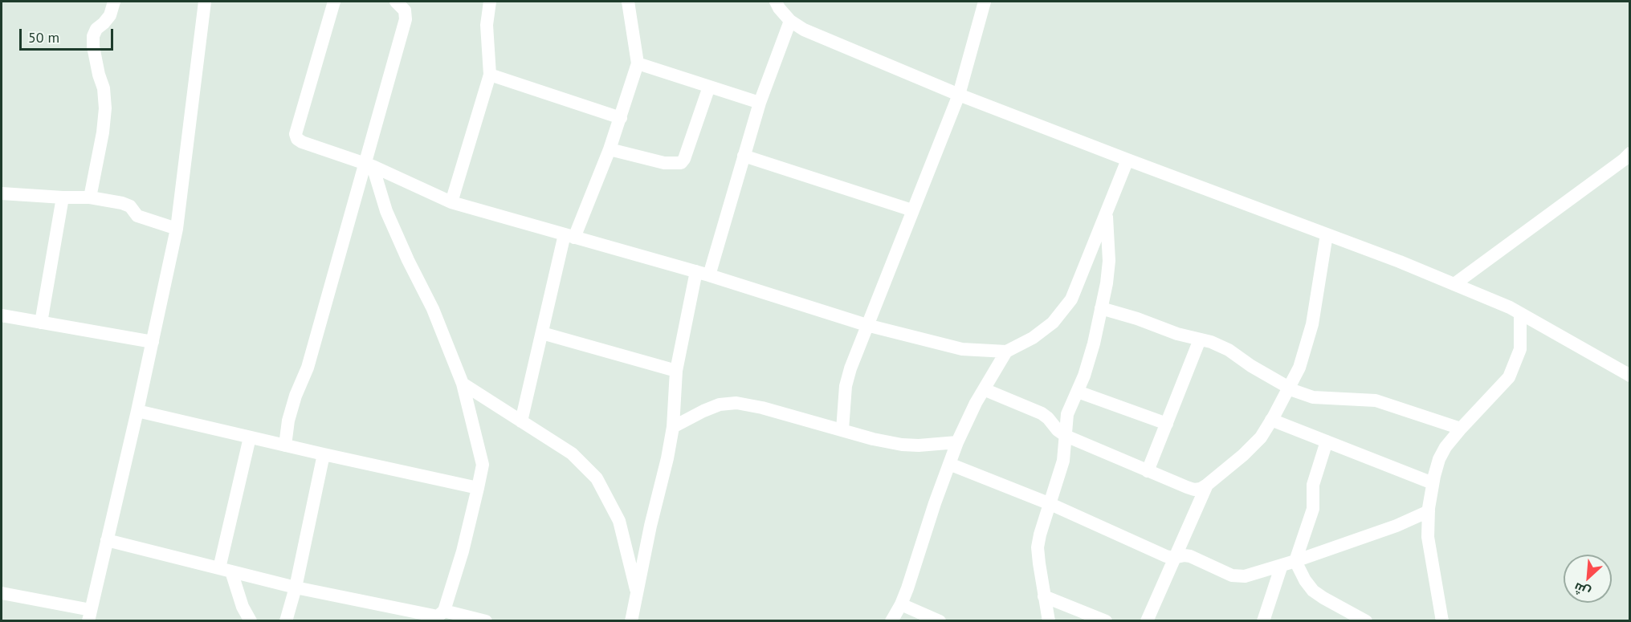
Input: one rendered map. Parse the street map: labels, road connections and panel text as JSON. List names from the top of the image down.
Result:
{
  "scale_bar": "50 m",
  "north": "bottom left"
}
